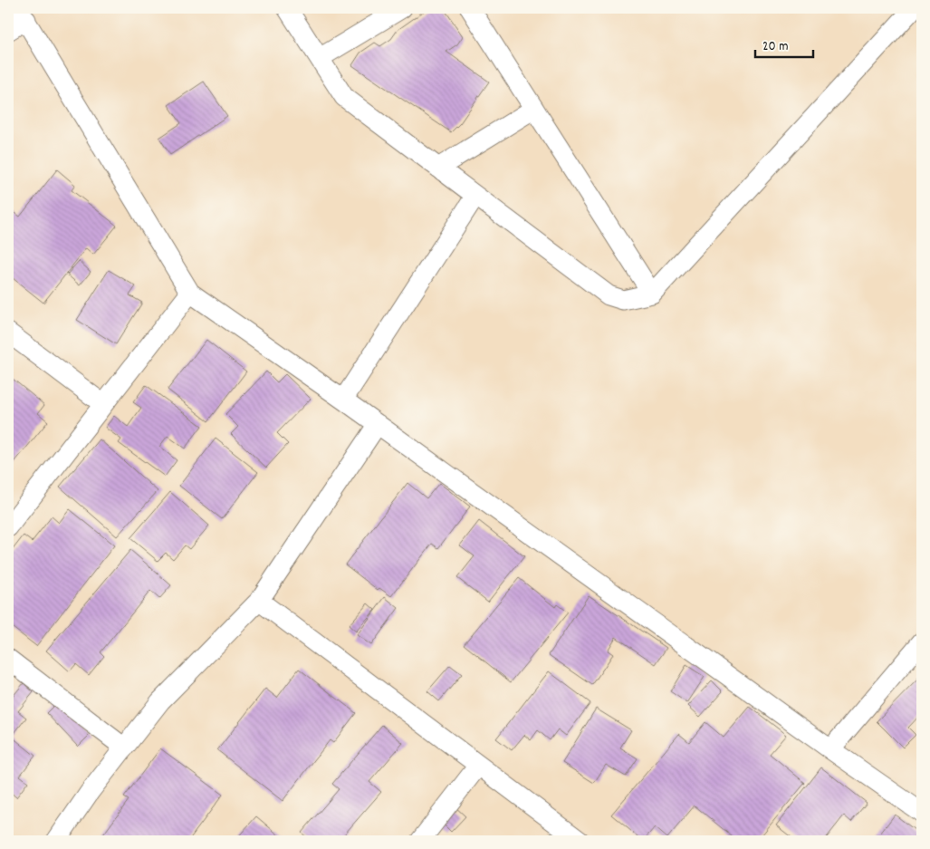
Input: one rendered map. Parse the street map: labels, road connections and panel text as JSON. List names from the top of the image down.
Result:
{
  "scale_bar": "20 m"
}
